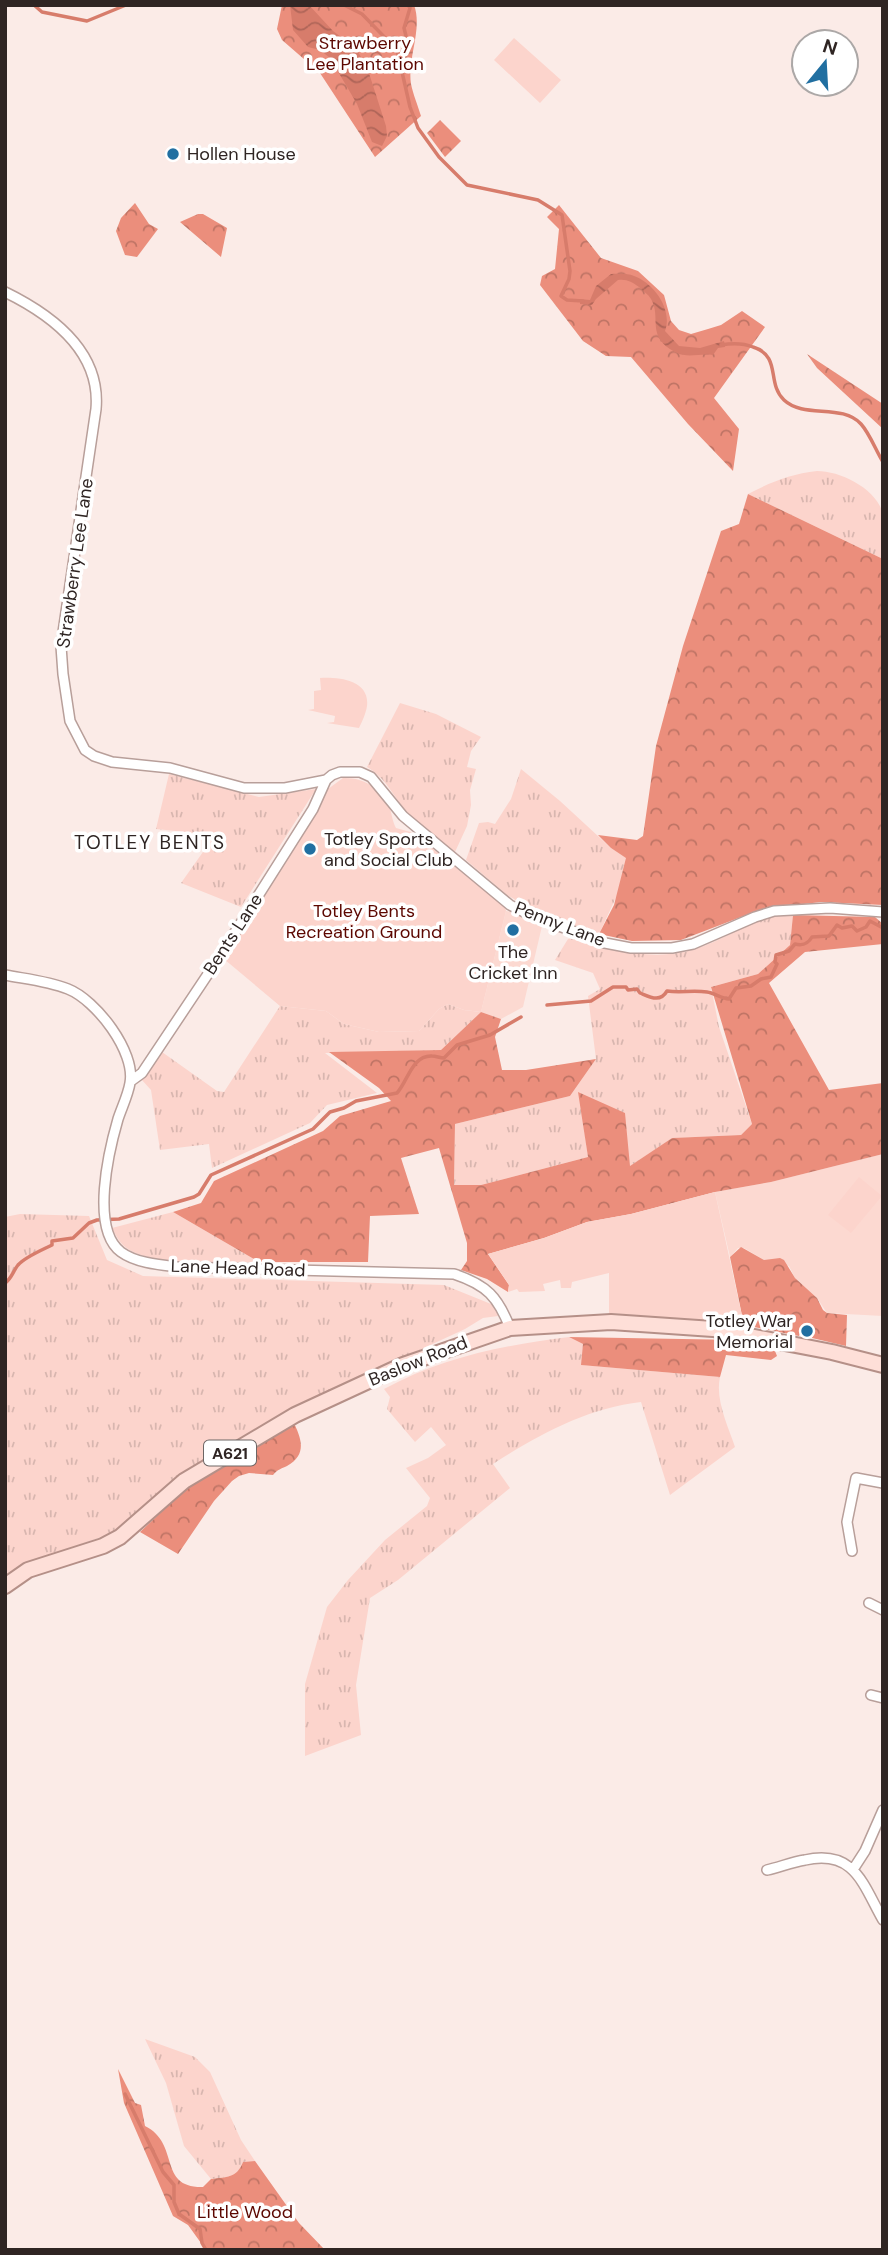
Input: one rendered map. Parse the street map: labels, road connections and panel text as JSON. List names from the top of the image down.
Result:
{
  "streets": {
    "main road": ["Baslow Road", "A621"],
    "street": [
      "Strawberry Lee Lane",
      "Penny Lane",
      "Bents Lane",
      "Lane Head Road"
    ]
  },
  "crossings": [
    ["Strawberry Lee Lane", "Penny Lane"],
    ["Strawberry Lee Lane", "Bents Lane"],
    ["Penny Lane", "Bents Lane"],
    ["Bents Lane", "Lane Head Road"],
    ["Lane Head Road", "Baslow Road"]
  ],
  "districts": ["TOTLEY BENTS"],
  "parks": ["Strawberry Lee Plantation", "Totley Bents Recreation Ground", "Little Wood"],
  "places": [
    "Hollen House",
    "Totley Sports and Social Club",
    "The Cricket Inn",
    "Totley War Memorial"
  ],
  "north": "top"
}
